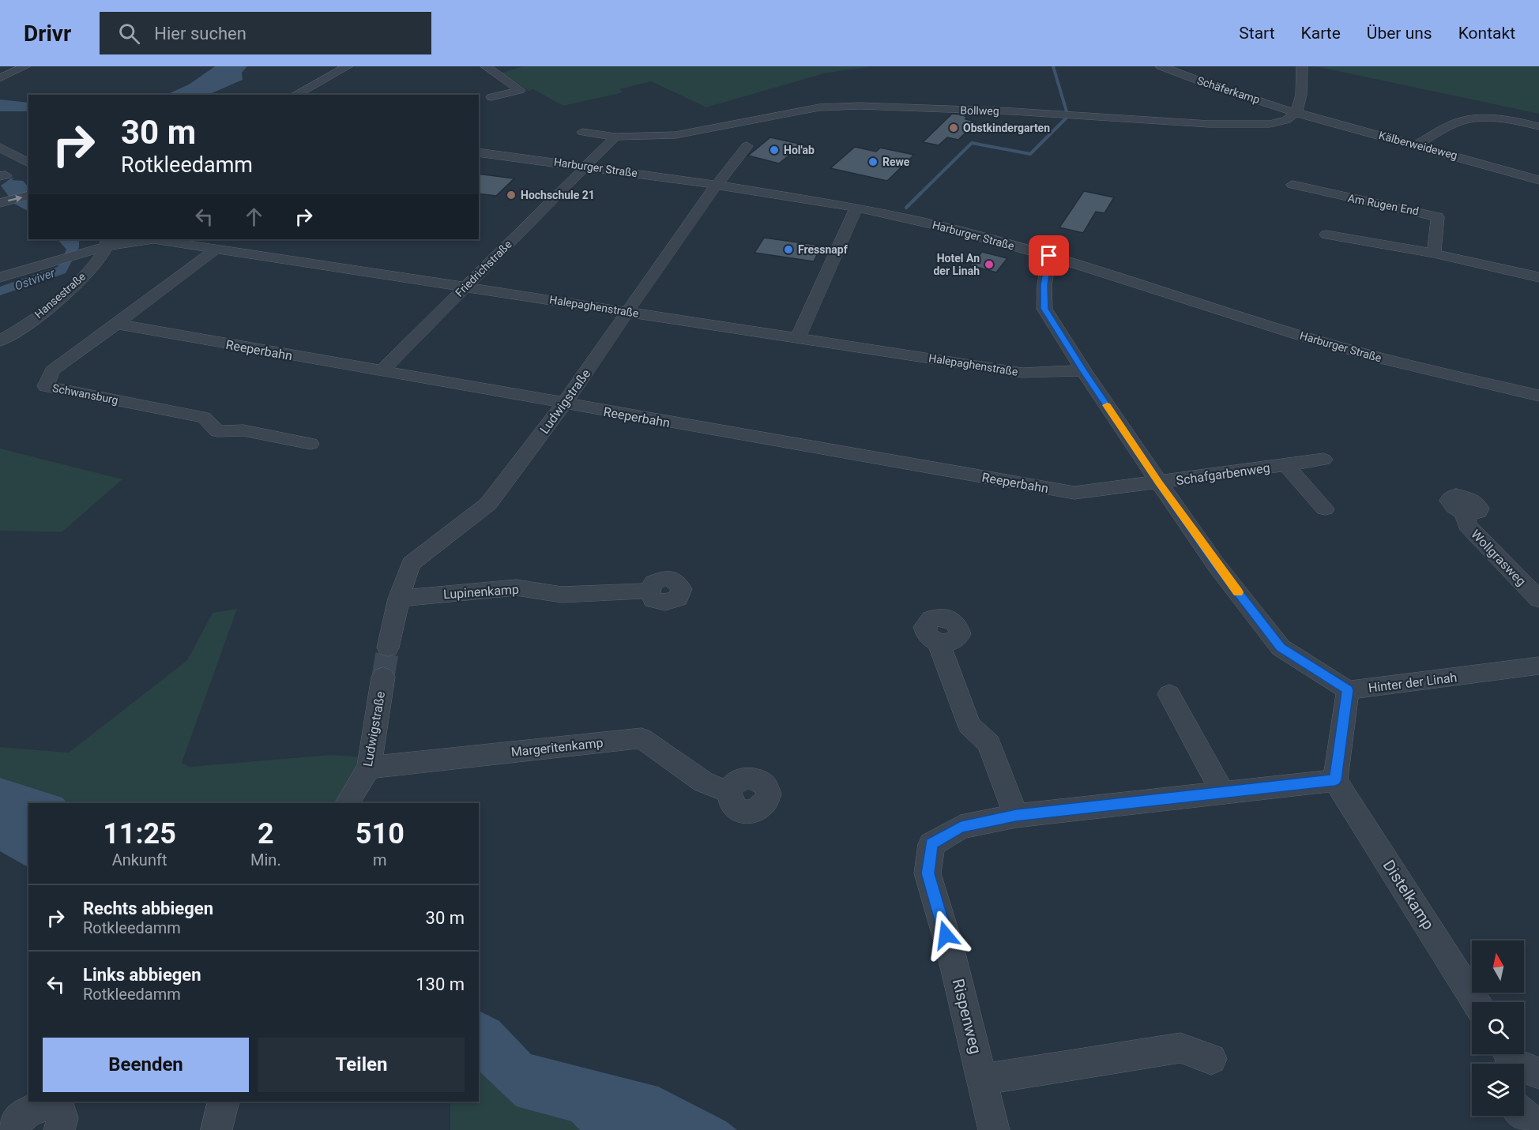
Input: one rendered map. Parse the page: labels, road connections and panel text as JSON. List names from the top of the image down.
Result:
{
  "streets": {
    "street": [
      "Schäferkamp",
      "Bollweg",
      "Kälberweideweg",
      "Harburger Straße",
      "Am Rugen End",
      "Friedrichstraße",
      "Hansestraße",
      "Halepaghenstraße",
      "Reeperbahn",
      "Schwansburg",
      "Ludwigstraße",
      "Schafgarbenweg",
      "Wollgrasweg",
      "Lupinenkamp",
      "Hinter der Linah",
      "Margeritenkamp",
      "Distelkamp",
      "Rispenweg"
    ]
  },
  "crossings": [
    ["Schäferkamp", "Bollweg"],
    ["Schäferkamp", "Kälberweideweg"],
    ["Bollweg", "Kälberweideweg"],
    ["Harburger Straße", "Friedrichstraße"],
    ["Harburger Straße", "Ludwigstraße"],
    ["Friedrichstraße", "Halepaghenstraße"],
    ["Friedrichstraße", "Reeperbahn"],
    ["Hansestraße", "Halepaghenstraße"],
    ["Halepaghenstraße", "Schwansburg"],
    ["Halepaghenstraße", "Ludwigstraße"],
    ["Reeperbahn", "Schwansburg"],
    ["Reeperbahn", "Ludwigstraße"],
    ["Reeperbahn", "Schafgarbenweg"],
    ["Ludwigstraße", "Lupinenkamp"],
    ["Ludwigstraße", "Margeritenkamp"]
  ],
  "water": ["Ostviver"],
  "places": [
    "Obstkindergarten",
    "Hol'ab",
    "Rewe",
    "Hochschule 21",
    "Fressnapf",
    "Hotel An der Linah"
  ],
  "north": "top",
  "page": {
    "header": "Drivr",
    "search": "Hier suchen",
    "nav": [
      "Start",
      "Karte",
      "Über uns",
      "Kontakt"
    ],
    "turn": ["30 m", "Rotkleedamm"],
    "eta": [
      "11:25",
      "Ankunft",
      "2",
      "Min.",
      "510",
      "m"
    ],
    "list": [
      {
        "name": "Rechts abbiegen",
        "note": "Rotkleedamm",
        "value": "30 m"
      },
      {
        "name": "Links abbiegen",
        "note": "Rotkleedamm",
        "value": "130 m"
      }
    ],
    "buttons": ["Beenden", "Teilen"]
  }
}
